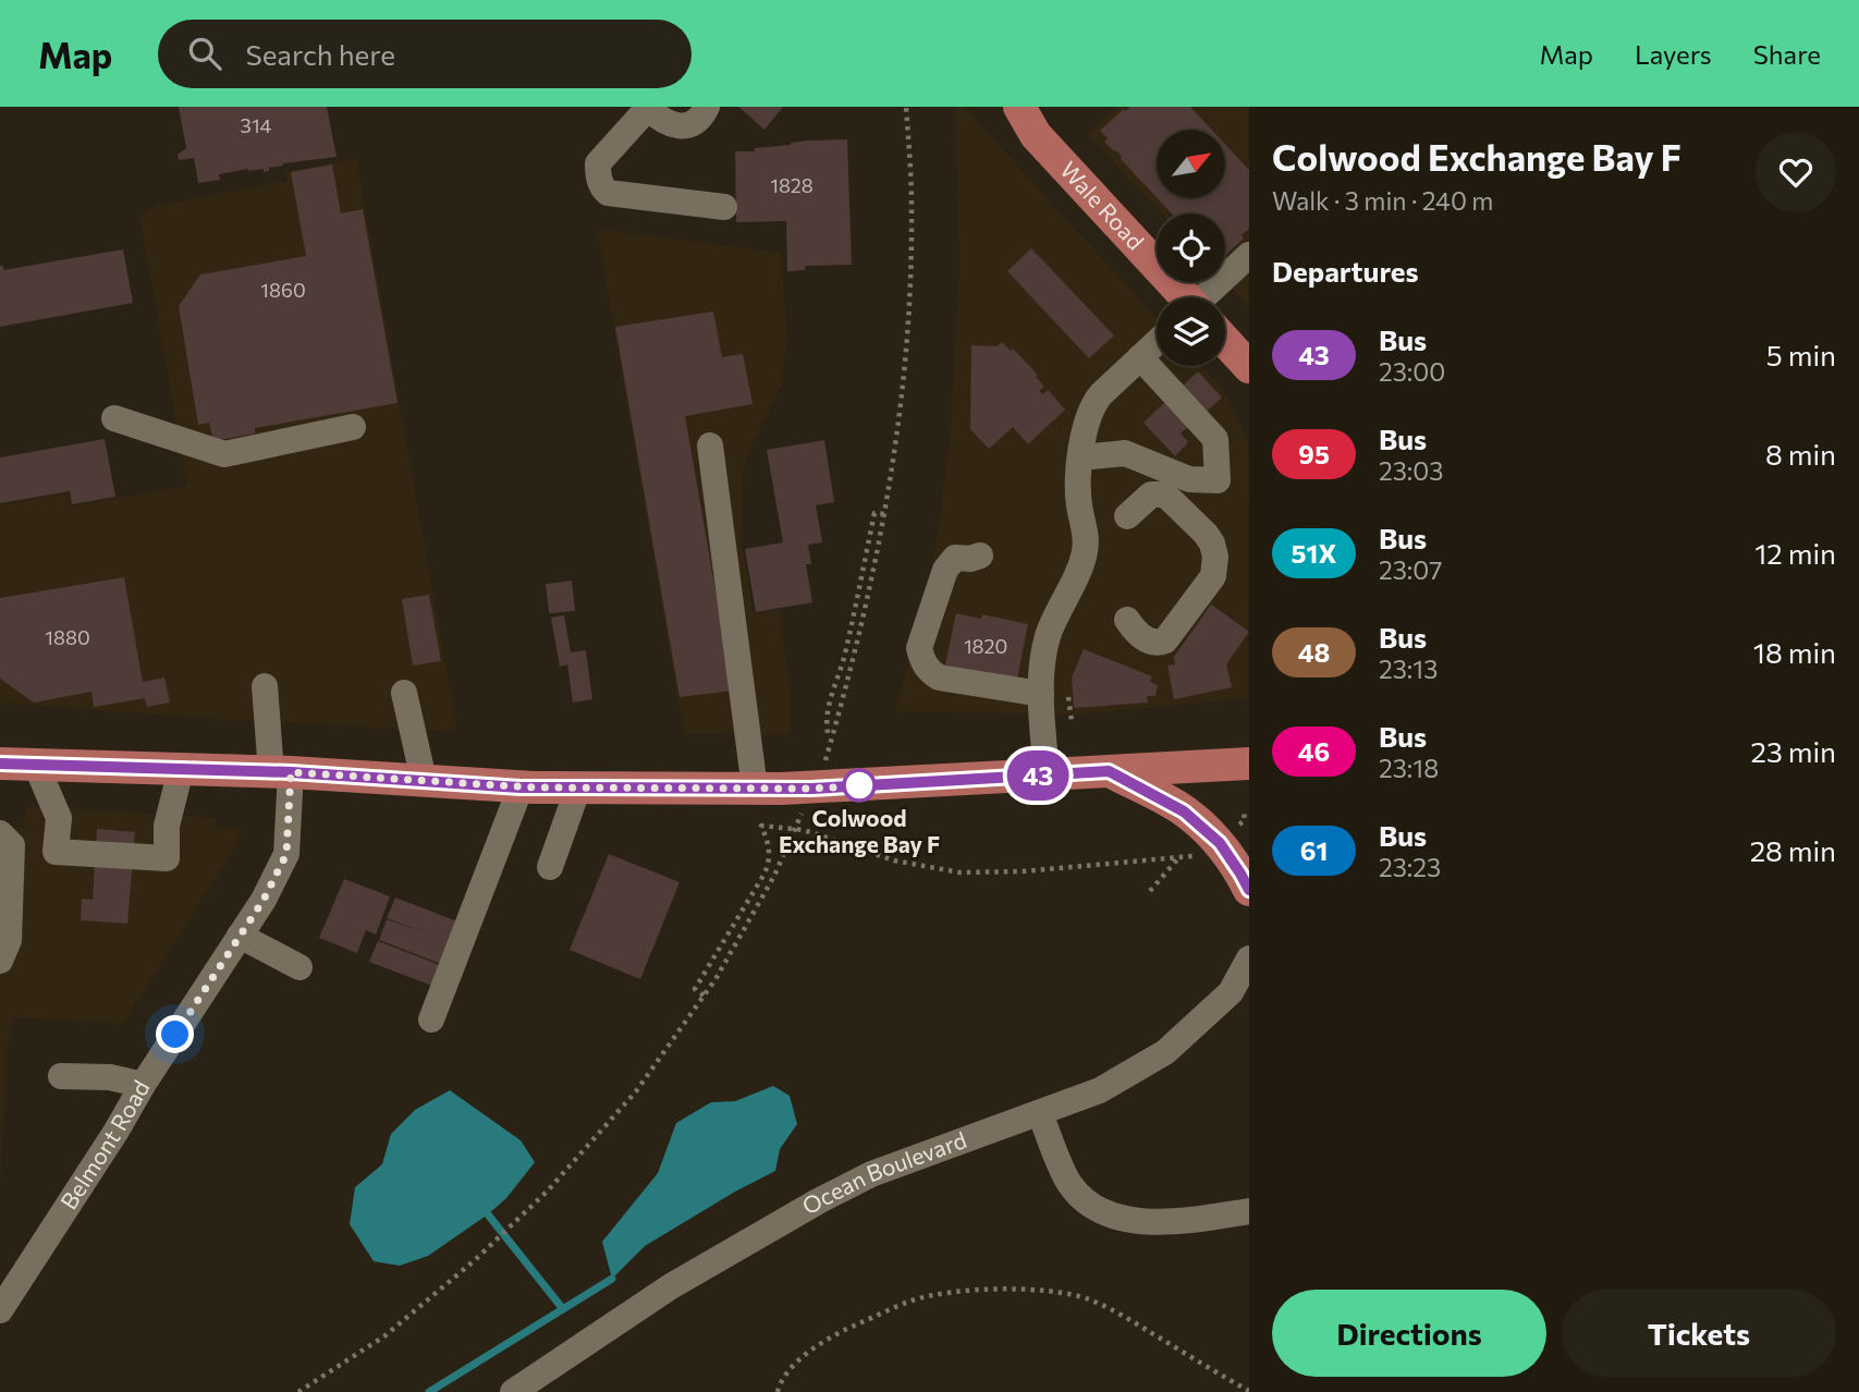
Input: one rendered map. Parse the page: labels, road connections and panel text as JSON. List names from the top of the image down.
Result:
{
  "streets": {
    "main road": ["Wale Road"],
    "street": ["Belmont Road", "Ocean Boulevard"]
  },
  "places": ["Colwood Exchange Bay F"],
  "lines": ["bus line 43"],
  "house_numbers": [
    "314",
    "1828",
    "1860",
    "1880",
    "1820"
  ],
  "north": "top right",
  "page": {
    "header": "Map",
    "search": "Search here",
    "nav": ["Map", "Layers", "Share"],
    "on_map": "43",
    "heading": [
      ["Colwood Exchange Bay F", "Walk · 3 min · 240 m"],
      "Departures"
    ],
    "list": [
      {
        "mark": "43",
        "name": "Bus",
        "note": "23:00",
        "value": "5 min"
      },
      {
        "mark": "95",
        "name": "Bus",
        "note": "23:03",
        "value": "8 min"
      },
      {
        "mark": "51X",
        "name": "Bus",
        "note": "23:07",
        "value": "12 min"
      },
      {
        "mark": "48",
        "name": "Bus",
        "note": "23:13",
        "value": "18 min"
      },
      {
        "mark": "46",
        "name": "Bus",
        "note": "23:18",
        "value": "23 min"
      },
      {
        "mark": "61",
        "name": "Bus",
        "note": "23:23",
        "value": "28 min"
      }
    ],
    "buttons": ["Directions", "Tickets"]
  }
}
